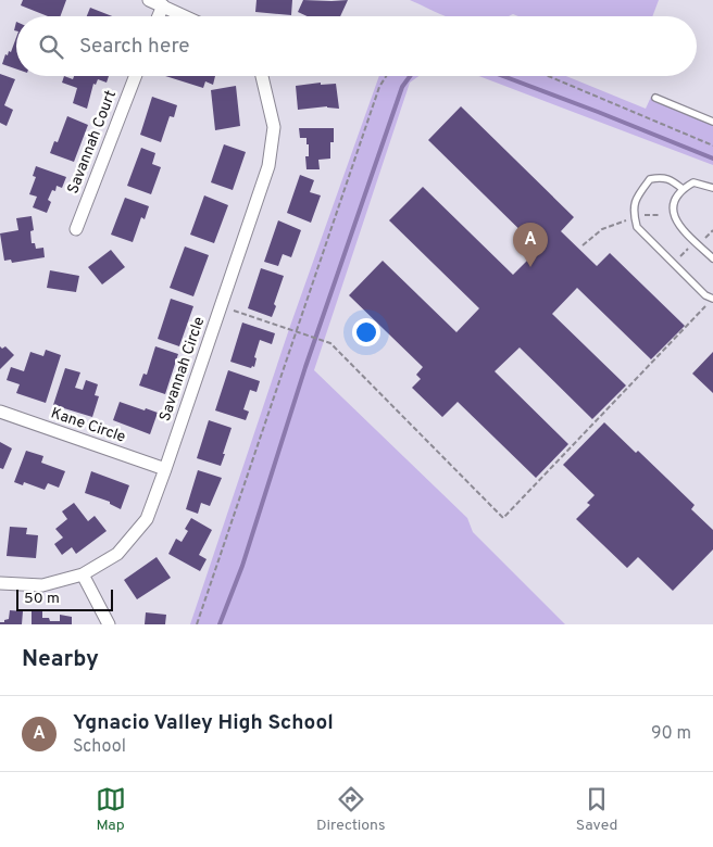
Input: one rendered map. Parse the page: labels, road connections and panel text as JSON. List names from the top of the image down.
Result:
{
  "streets": {
    "street": ["Savannah Court", "Savannah Circle", "Kane Circle"]
  },
  "crossings": [
    ["Savannah Circle", "Kane Circle"]
  ],
  "scale_bar": "50 m",
  "page": {
    "search": "Search here",
    "pins": "A",
    "scale": "50 m",
    "heading": "Nearby",
    "list": [
      {
        "mark": "A",
        "name": "Ygnacio Valley High School",
        "note": "School",
        "value": "90 m"
      }
    ],
    "nav": ["Map", "Directions", "Saved"]
  }
}
